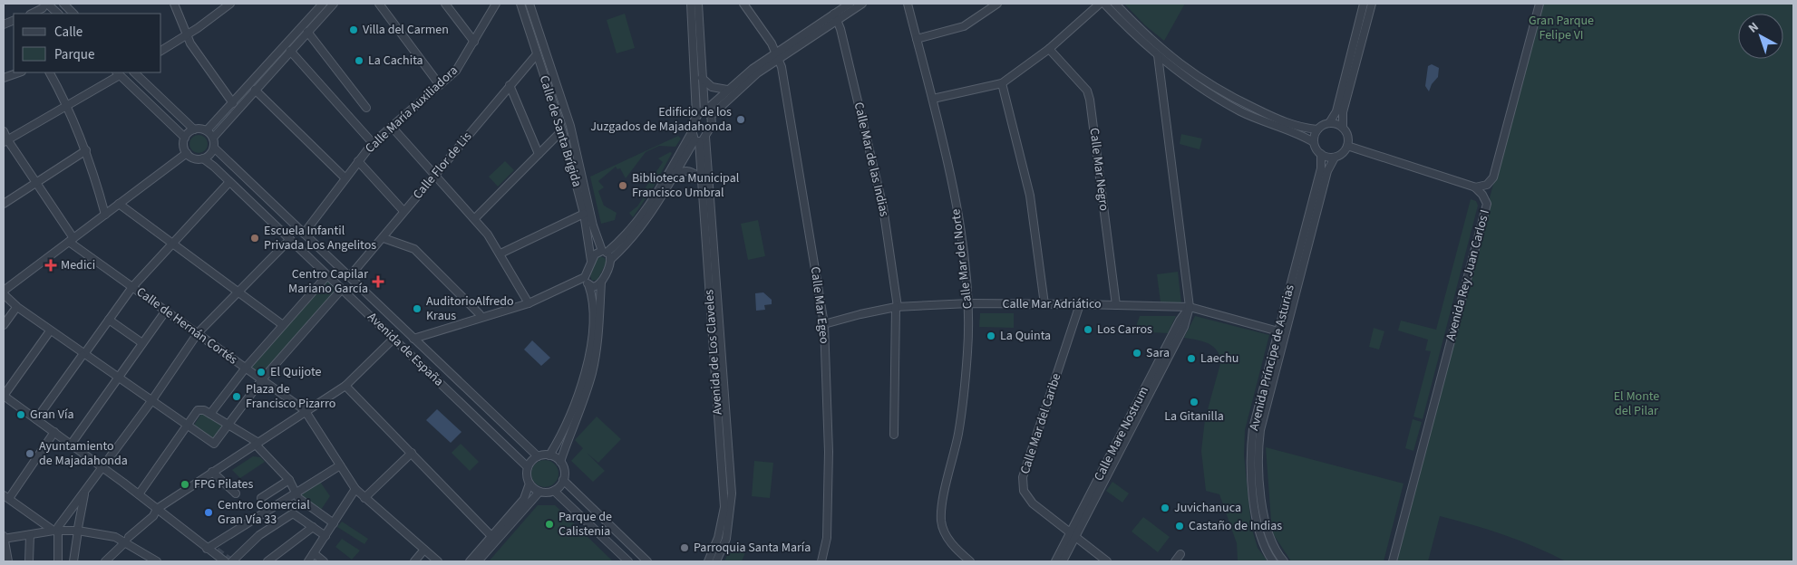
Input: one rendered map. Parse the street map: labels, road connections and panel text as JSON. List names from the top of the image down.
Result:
{
  "streets": {
    "street": [
      "Calle María Auxiliadora",
      "Calle de Santa Brígida",
      "Calle Mar de las Indias",
      "Calle Flor de Lis",
      "Calle Mar Negro",
      "Calle Mar del Norte",
      "Avenida Rey Juan Carlos I",
      "Calle Mar Adriático",
      "Calle Mar Egeo",
      "Calle de Hernán Cortés",
      "Avenida de España",
      "Avenida de Los Claveles",
      "Avenida Príncipe de Asturias",
      "Calle Mar del Caribe",
      "Calle Mare Nostrum"
    ]
  },
  "crossings": [
    ["Calle María Auxiliadora", "Avenida de España"],
    ["Calle de Santa Brígida", "Calle Flor de Lis"],
    ["Calle Mar de las Indias", "Calle Mar Adriático"],
    ["Calle Flor de Lis", "Avenida de España"],
    ["Calle Mar Negro", "Calle Mar Adriático"],
    ["Calle Mar del Norte", "Calle Mar Adriático"],
    ["Calle Mar Adriático", "Calle Mar Egeo"],
    ["Calle Mar Adriático", "Avenida Príncipe de Asturias"],
    ["Calle Mar Adriático", "Calle Mar del Caribe"],
    ["Calle Mar Adriático", "Calle Mare Nostrum"],
    ["Calle Mar del Caribe", "Calle Mare Nostrum"]
  ],
  "parks": ["Gran Parque Felipe VI", "El Monte del Pilar"],
  "places": {
    "other": [
      "Villa del Carmen",
      "La Cachita",
      "Edificio de los Juzgados de Majadahonda",
      "Biblioteca Municipal Francisco Umbral",
      "Escuela Infantil Privada Los Angelitos",
      "AuditorioAlfredo Kraus",
      "Los Carros",
      "La Quinta",
      "Sara",
      "Laechu",
      "El Quijote",
      "Plaza de Francisco Pizarro",
      "La Gitanilla",
      "Gran Vía",
      "Ayuntamiento de Majadahonda",
      "FPG Pilates",
      "Juvichanuca",
      "Centro Comercial Gran Vía 33",
      "Parque de Calistenia",
      "Castaño de Indias",
      "Parroquia Santa María"
    ],
    "health": ["Medici", "Centro Capilar Mariano García"]
  },
  "legend": ["Calle", "Parque"],
  "north": "top left"
}
